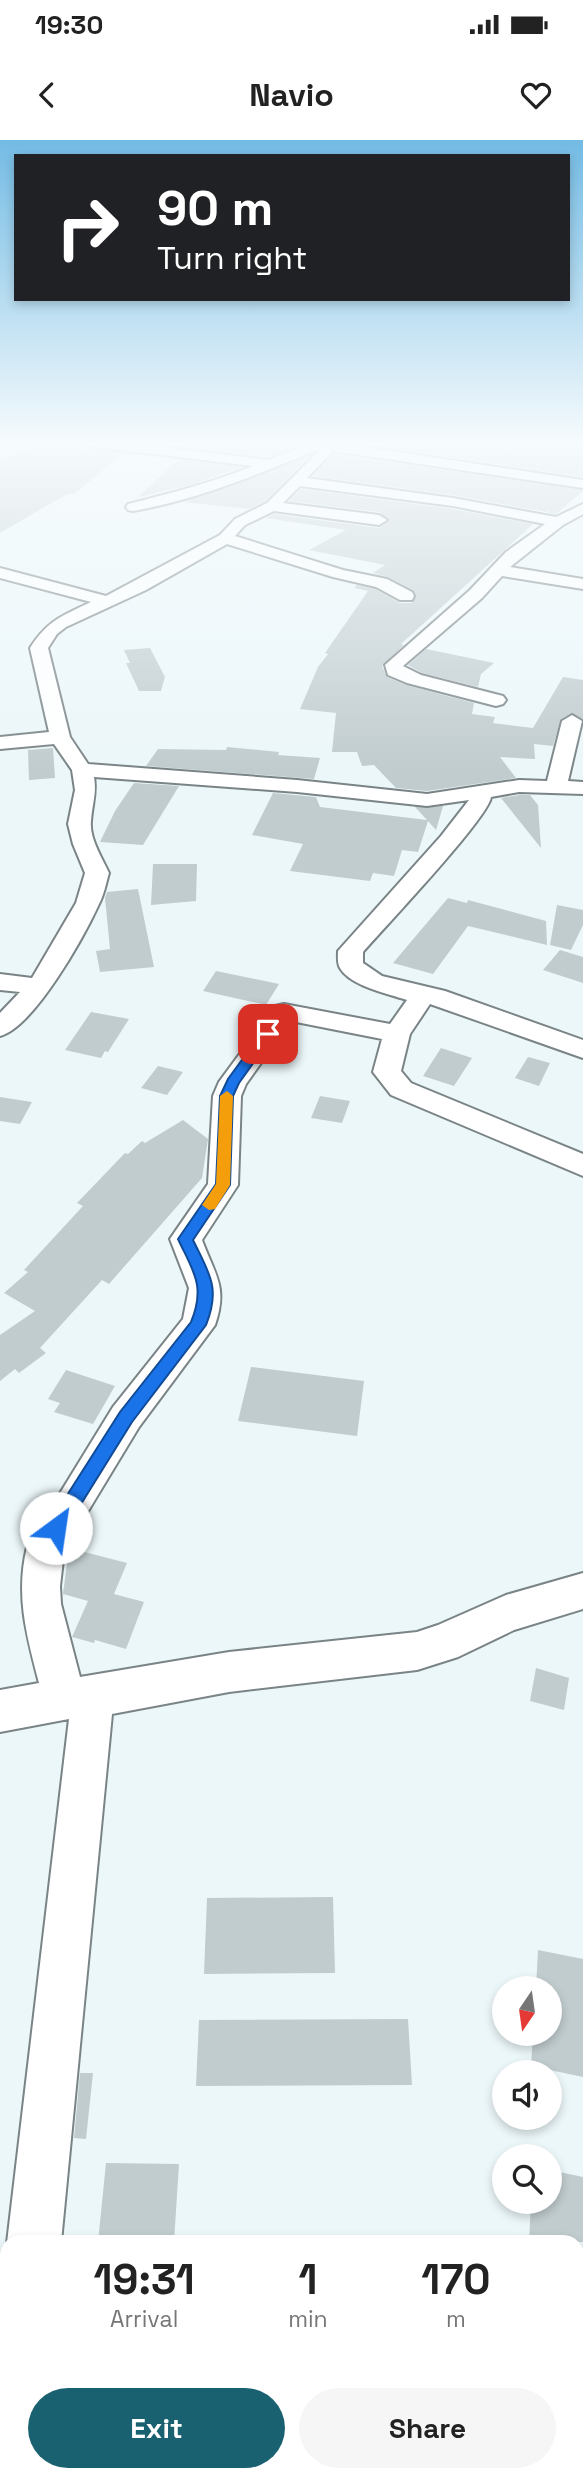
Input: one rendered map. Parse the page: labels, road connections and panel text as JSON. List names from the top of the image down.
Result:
{
  "north": "bottom",
  "page": {
    "status": "19:30",
    "header": "Navio",
    "turn": ["90 m", "Turn right"],
    "eta": [
      "19:31",
      "Arrival",
      "1",
      "min",
      "170",
      "m"
    ],
    "buttons": ["Exit", "Share"]
  }
}
